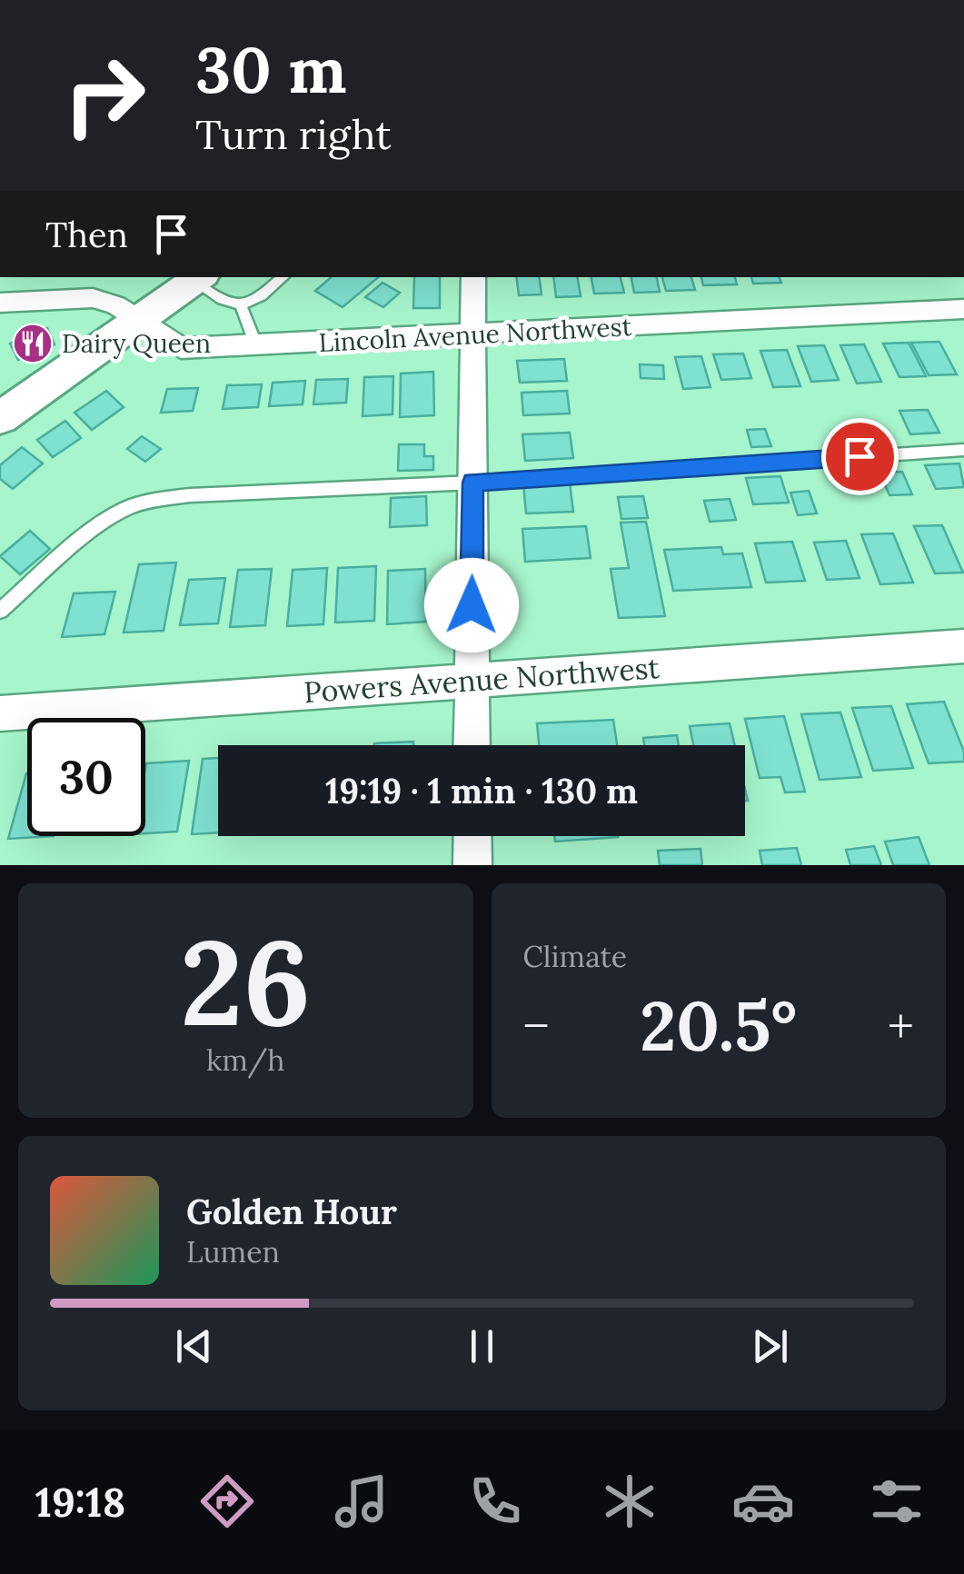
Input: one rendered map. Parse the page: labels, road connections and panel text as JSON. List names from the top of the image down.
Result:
{
  "streets": {
    "street": ["Lincoln Avenue Northwest", "Powers Avenue Northwest"]
  },
  "places": {
    "restaurant": ["Dairy Queen"]
  },
  "page": {
    "turn": ["30 m", "Turn right"],
    "then": "Then",
    "limit": "30",
    "trip": "19:19 · 1 min · 130 m",
    "tile": [
      ["26", "km/h"],
      "Climate"
    ],
    "heat": ["−", "20.5°", "+"],
    "song": ["Golden Hour", "Lumen"],
    "tabs": "19:18"
  }
}
